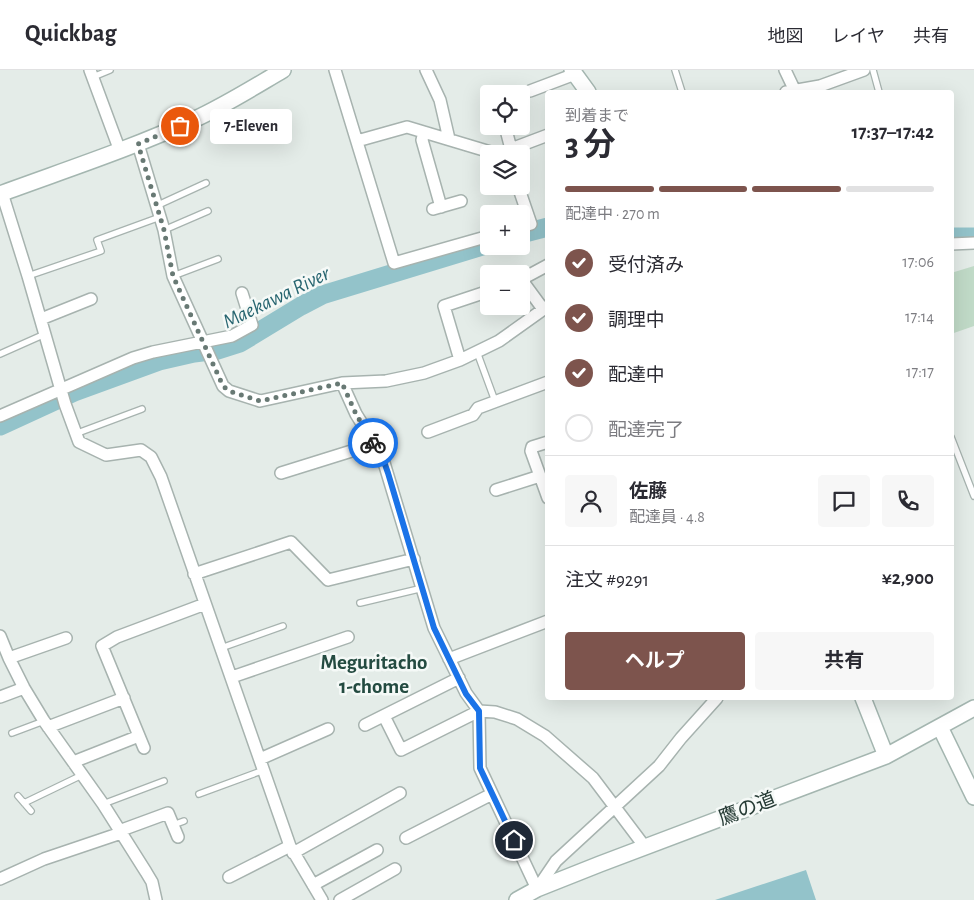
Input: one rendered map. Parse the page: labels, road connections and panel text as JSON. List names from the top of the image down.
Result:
{
  "streets": {
    "street": ["鷹の道"]
  },
  "districts": ["Meguritacho 1-chome"],
  "water": ["Maekawa River"],
  "places": ["7-Eleven"],
  "page": {
    "header": "Quickbag",
    "nav": ["地図", "レイヤ", "共有"],
    "map_buttons": ["+", "−"],
    "heading": ["3 分", "到着まで", "17:37–17:42"],
    "panel": [
      "佐藤",
      "配達員 · 4.8",
      "注文 #9291",
      "¥2,900"
    ],
    "bubble": "7-Eleven",
    "bar": "配達中 · 270 m",
    "list": [
      ["受付済み", "17:06"],
      ["調理中", "17:14"],
      ["配達中", "17:17"],
      "配達完了"
    ],
    "buttons": ["ヘルプ", "共有"]
  }
}
